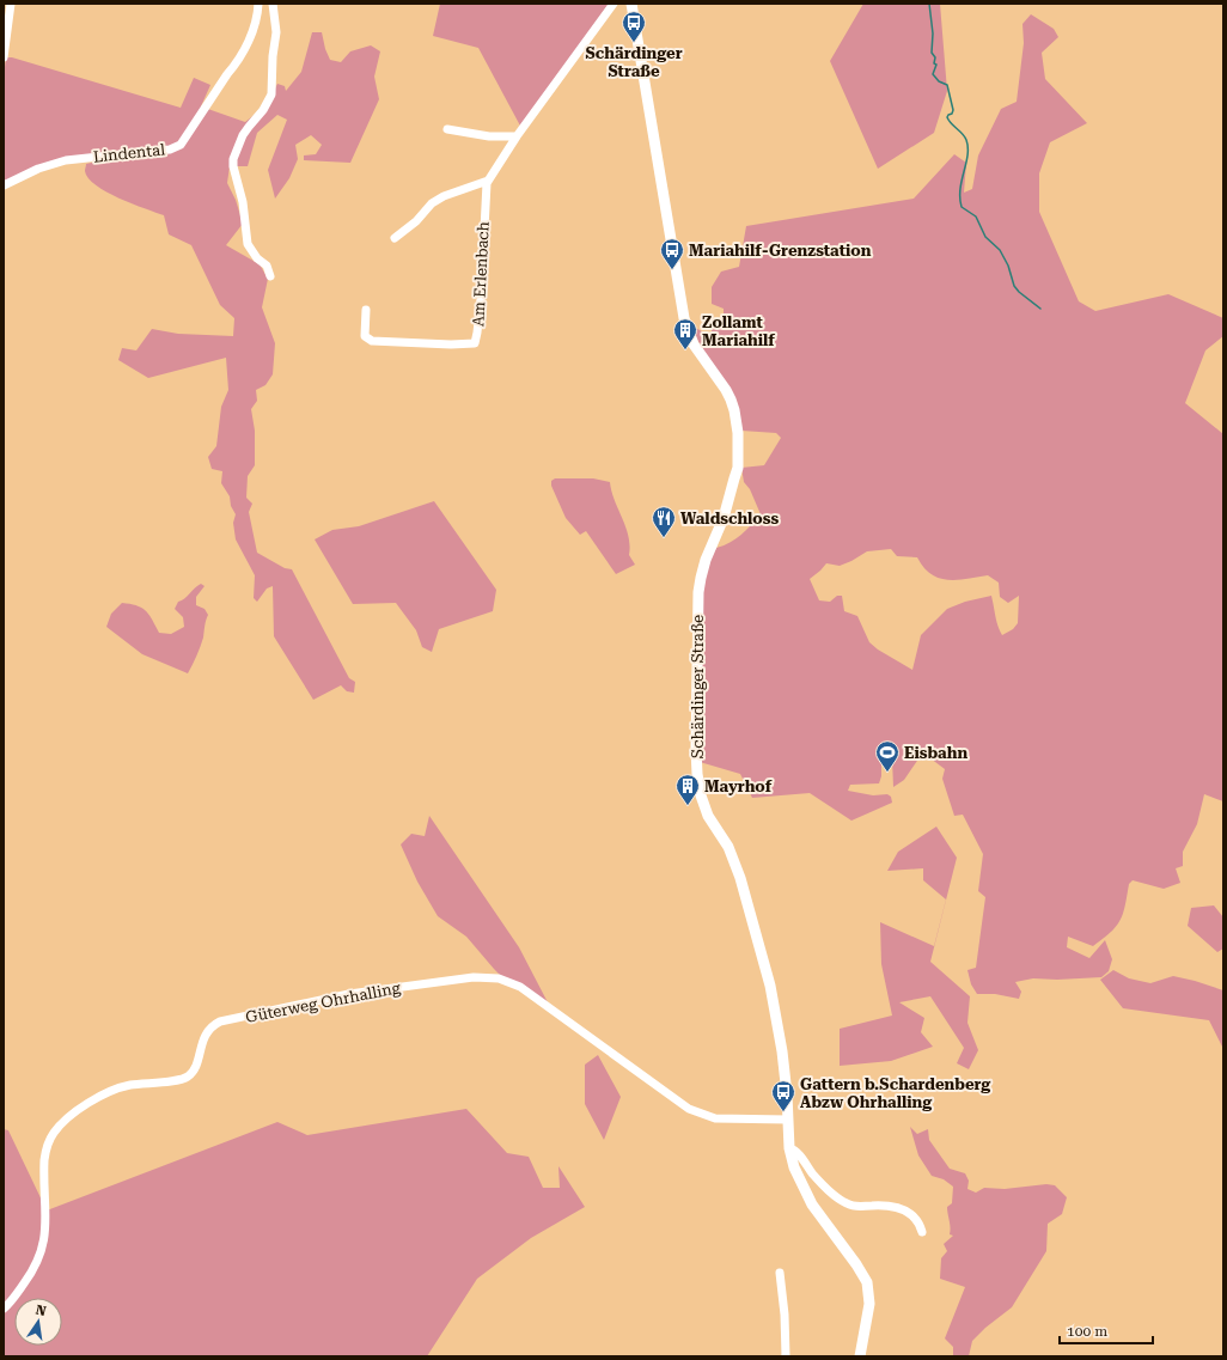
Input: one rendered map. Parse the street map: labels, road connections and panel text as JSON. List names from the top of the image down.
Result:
{
  "streets": {
    "main road": ["Schärdinger Straße"],
    "street": ["Lindental", "Am Erlenbach", "Güterweg Ohrhalling"]
  },
  "crossings": [
    ["Schärdinger Straße", "Güterweg Ohrhalling"]
  ],
  "places": {
    "bus stop": ["Schärdinger Straße", "Mariahilf-Grenzstation", "Gattern b.Schardenberg Abzw Ohrhalling"],
    "building": ["Zollamt Mariahilf", "Mayrhof"],
    "restaurant": ["Waldschloss"],
    "sports": ["Eisbahn"]
  },
  "scale_bar": "100 m",
  "north": "top"
}
